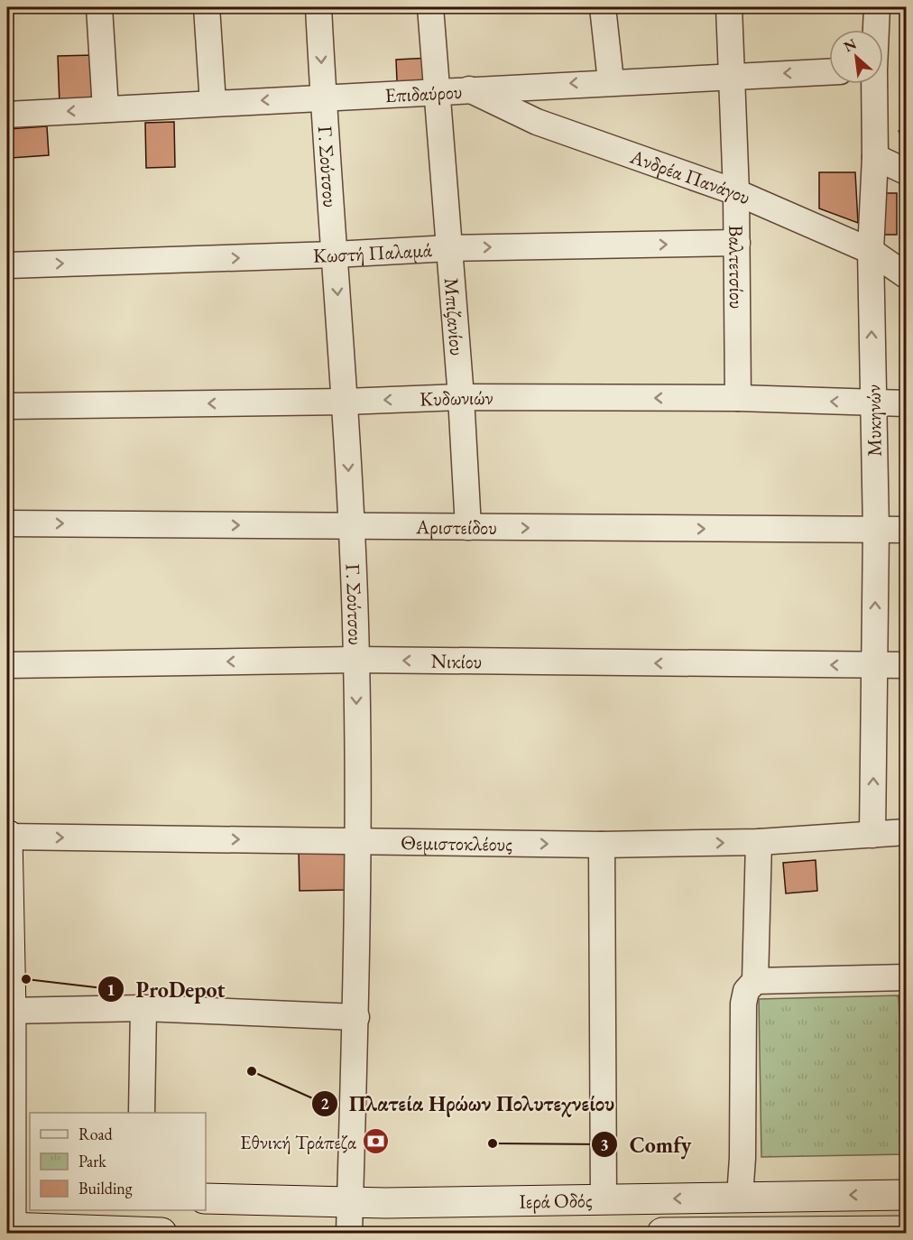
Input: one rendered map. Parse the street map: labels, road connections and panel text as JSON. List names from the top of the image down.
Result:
{
  "streets": {
    "main road": ["Ιερά Οδός"],
    "street": [
      "Επιδαύρου",
      "Γ. Σούτσου",
      "Ανδρέα Πανάγου",
      "Κωστή Παλαμά",
      "Βαλτετσίου",
      "Μπιζανίου",
      "Κυδωνιών",
      "Μυκηνών",
      "Αριστείδου",
      "Νικίου",
      "Θεμιστοκλέους"
    ]
  },
  "crossings": [
    ["Επιδαύρου", "Γ. Σούτσου"],
    ["Επιδαύρου", "Ανδρέα Πανάγου"],
    ["Επιδαύρου", "Βαλτετσίου"],
    ["Επιδαύρου", "Μπιζανίου"],
    ["Γ. Σούτσου", "Κωστή Παλαμά"],
    ["Γ. Σούτσου", "Κυδωνιών"],
    ["Γ. Σούτσου", "Αριστείδου"],
    ["Γ. Σούτσου", "Νικίου"],
    ["Γ. Σούτσου", "Θεμιστοκλέους"],
    ["Γ. Σούτσου", "Ιερά Οδός"],
    ["Ανδρέα Πανάγου", "Βαλτετσίου"],
    ["Ανδρέα Πανάγου", "Μυκηνών"],
    ["Κωστή Παλαμά", "Βαλτετσίου"],
    ["Κωστή Παλαμά", "Μπιζανίου"],
    ["Βαλτετσίου", "Κυδωνιών"],
    ["Μπιζανίου", "Κυδωνιών"],
    ["Μπιζανίου", "Αριστείδου"],
    ["Κυδωνιών", "Μυκηνών"],
    ["Μυκηνών", "Αριστείδου"],
    ["Μυκηνών", "Νικίου"],
    ["Μυκηνών", "Θεμιστοκλέους"]
  ],
  "one_way": [
    "Επιδαύρου",
    "Κωστή Παλαμά",
    "Κυδωνιών",
    "Μυκηνών",
    "Αριστείδου",
    "Νικίου"
  ],
  "places": {
    "other": ["ProDepot", "Πλατεία Ηρώων Πολυτεχνείου", "Comfy"],
    "bank": ["Εθνική Τράπεζα"]
  },
  "legend": ["Road", "Park", "Building"],
  "north": "top left"
}
